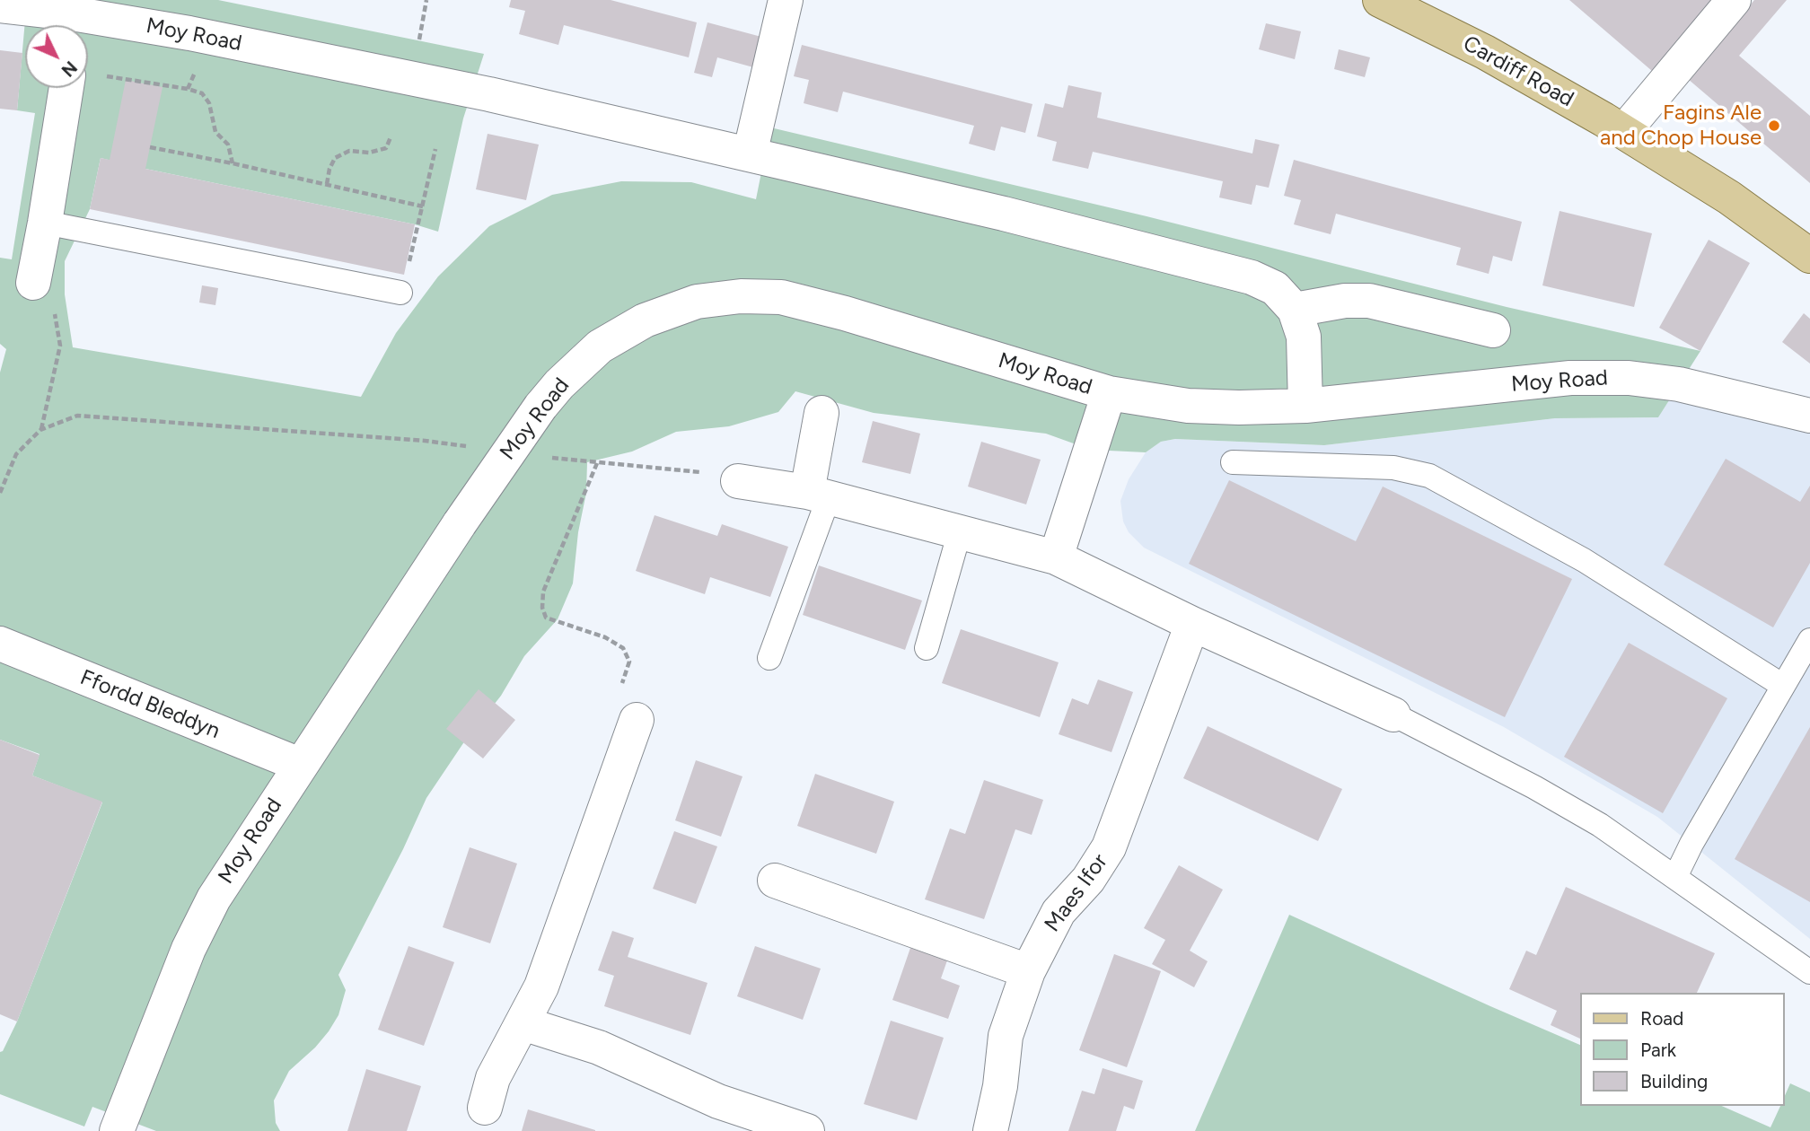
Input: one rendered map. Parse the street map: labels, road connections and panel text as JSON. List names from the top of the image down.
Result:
{
  "streets": {
    "main road": ["Cardiff Road"],
    "street": ["Moy Road", "Ffordd Bleddyn", "Maes Ifor"]
  },
  "crossings": [
    ["Moy Road", "Ffordd Bleddyn"]
  ],
  "places": ["Fagins Ale and Chop House"],
  "legend": ["Road", "Park", "Building"],
  "north": "bottom right"
}
